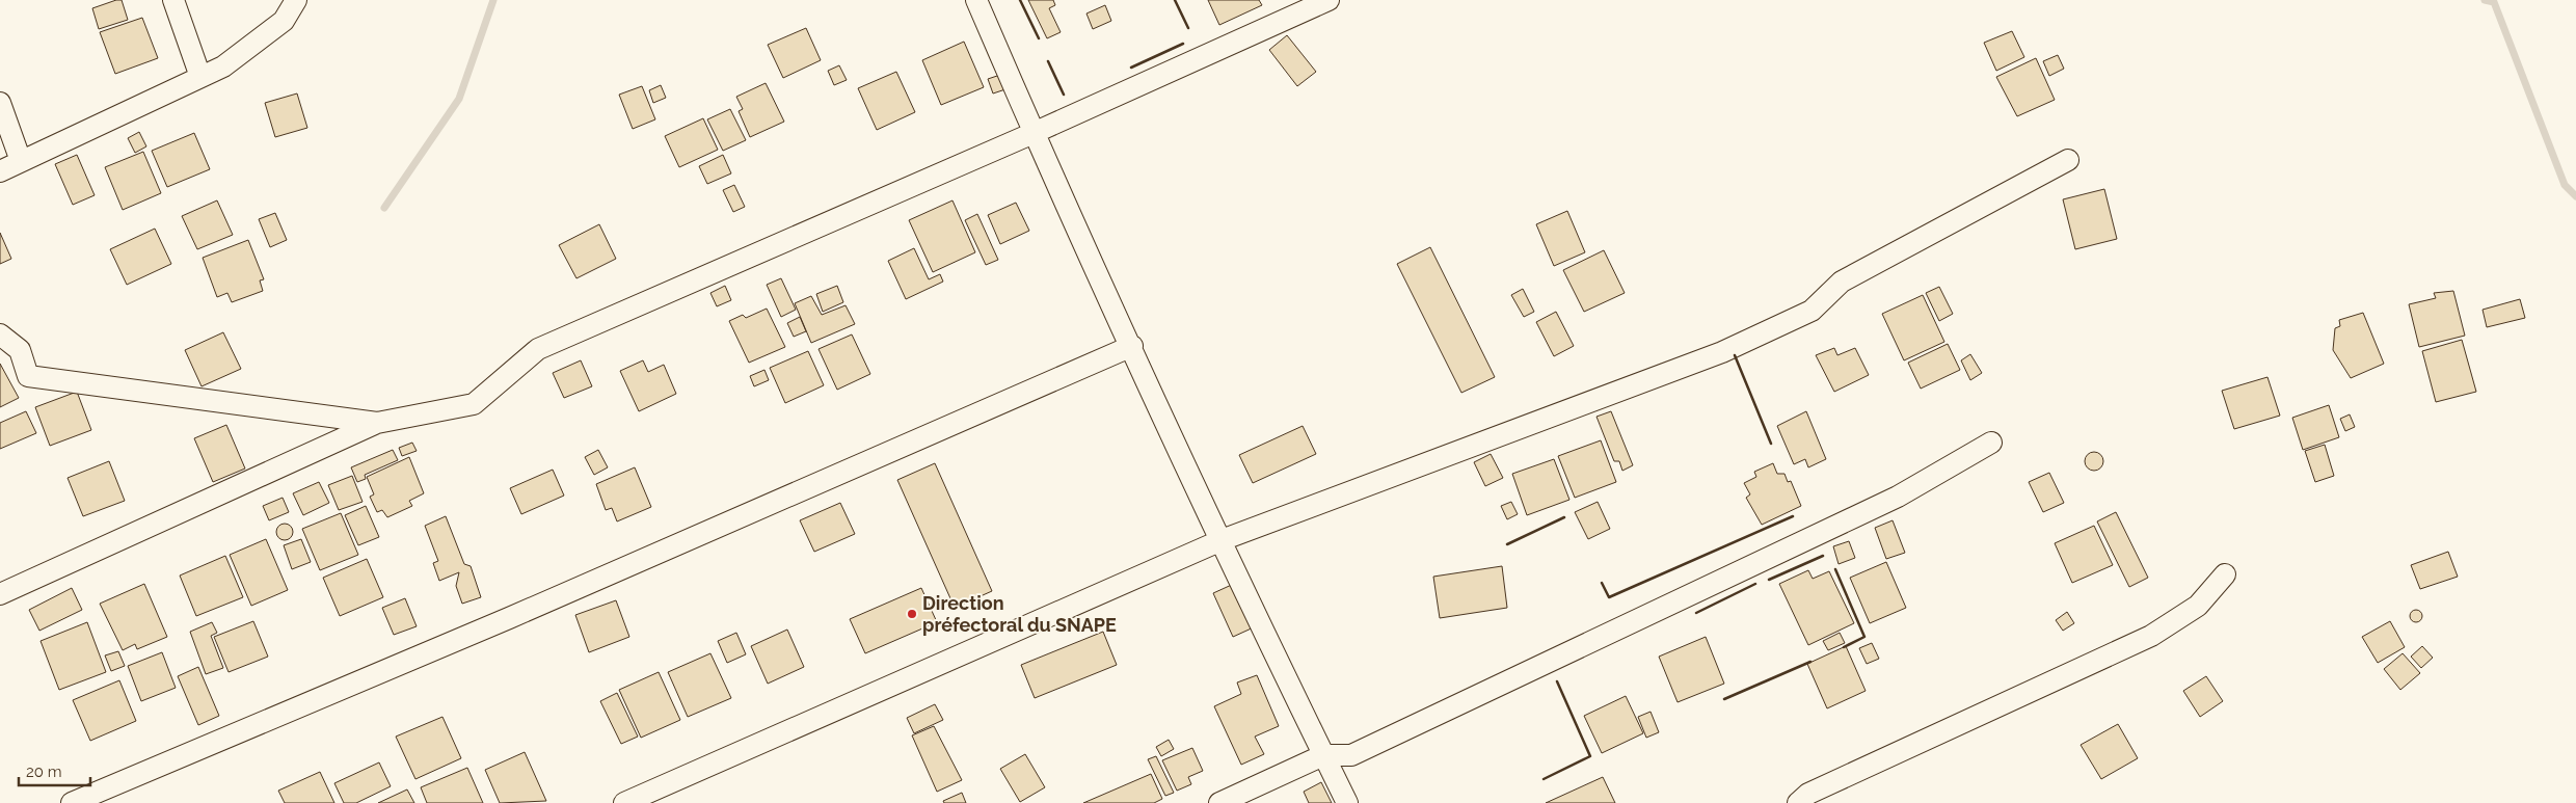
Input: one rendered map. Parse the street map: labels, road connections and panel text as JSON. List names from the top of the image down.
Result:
{
  "places": ["Direction préfectoral du SNAPE"],
  "scale_bar": "20 m"
}
